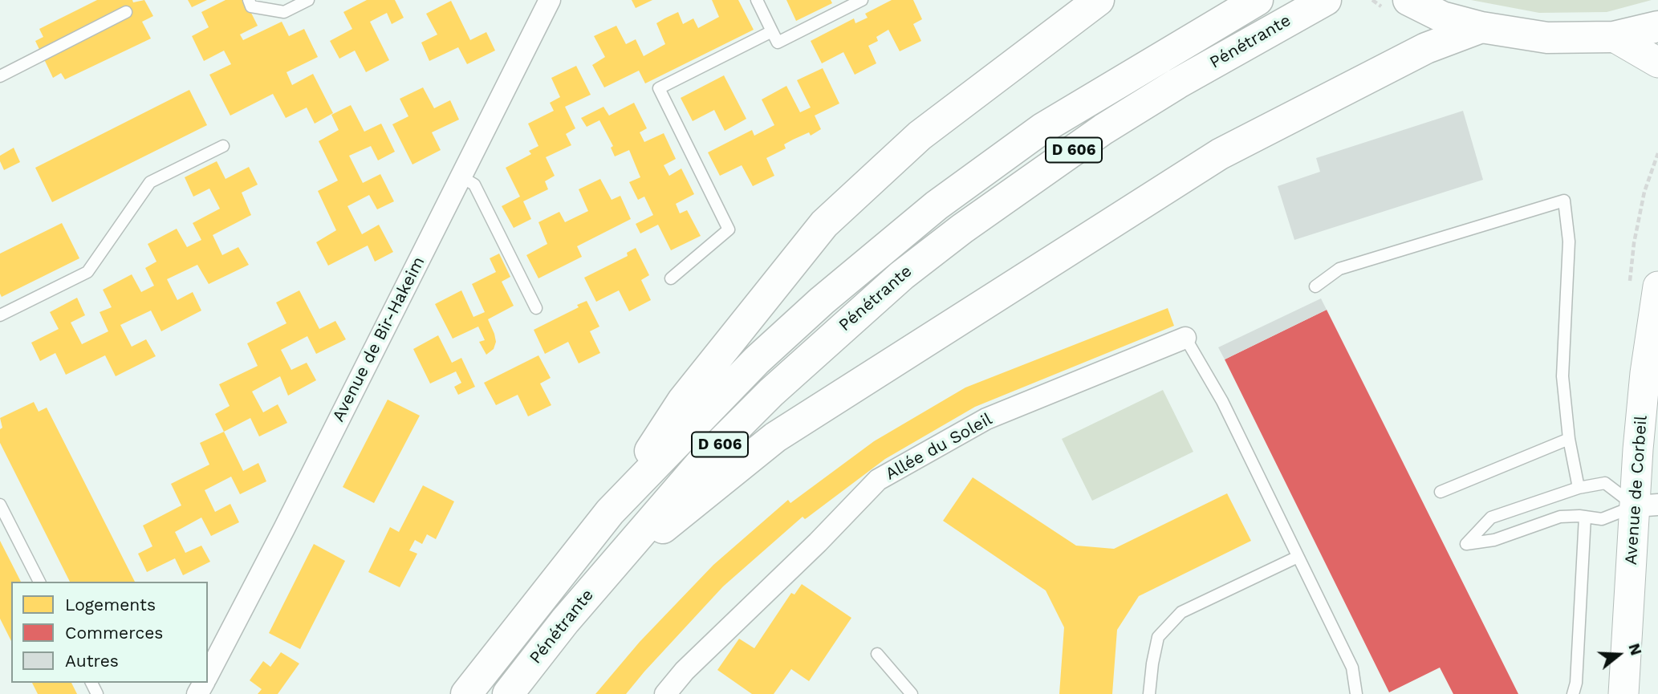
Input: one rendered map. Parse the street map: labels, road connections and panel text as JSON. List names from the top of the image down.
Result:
{
  "streets": {
    "main road": ["Pénétrante", "D 606", "Avenue de Corbeil"],
    "street": ["Avenue de Bir-Hakeim", "Allée du Soleil"]
  },
  "legend": ["Logements", "Commerces", "Autres"],
  "north": "right"
}
